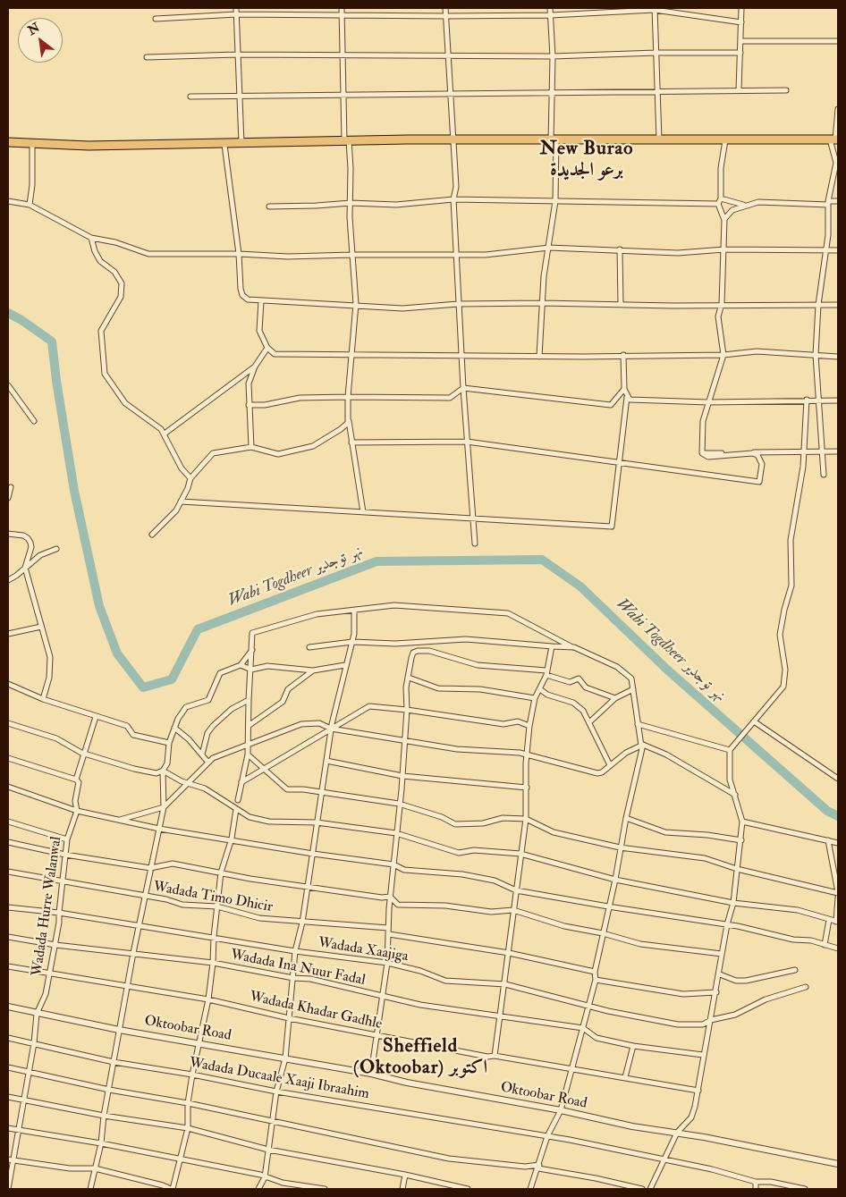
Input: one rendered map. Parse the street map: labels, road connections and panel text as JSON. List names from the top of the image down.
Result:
{
  "streets": {
    "street": [
      "Wadada Timo Dhicir",
      "Wadada Hurre Walanwal",
      "Wadada Xaajiga",
      "Wadada Ina Nuur Fadal",
      "Wadada Khadar Gadhle",
      "Oktoobar Road",
      "Wadada Ducaale Xaaji Ibraahim"
    ]
  },
  "crossings": [
    ["Wadada Timo Dhicir", "Wadada Hurre Walanwal"],
    ["Wadada Hurre Walanwal", "Wadada Xaajiga"],
    ["Wadada Hurre Walanwal", "Wadada Ina Nuur Fadal"],
    ["Wadada Hurre Walanwal", "Wadada Khadar Gadhle"],
    ["Wadada Hurre Walanwal", "Oktoobar Road"],
    ["Wadada Hurre Walanwal", "Wadada Ducaale Xaaji Ibraahim"]
  ],
  "districts": ["New Burao برعو الجديدة", "Sheffield (Oktoobar) اكتوبر"],
  "water": ["Wabi Togdheer نهر توجدير"],
  "north": "top left"
}
